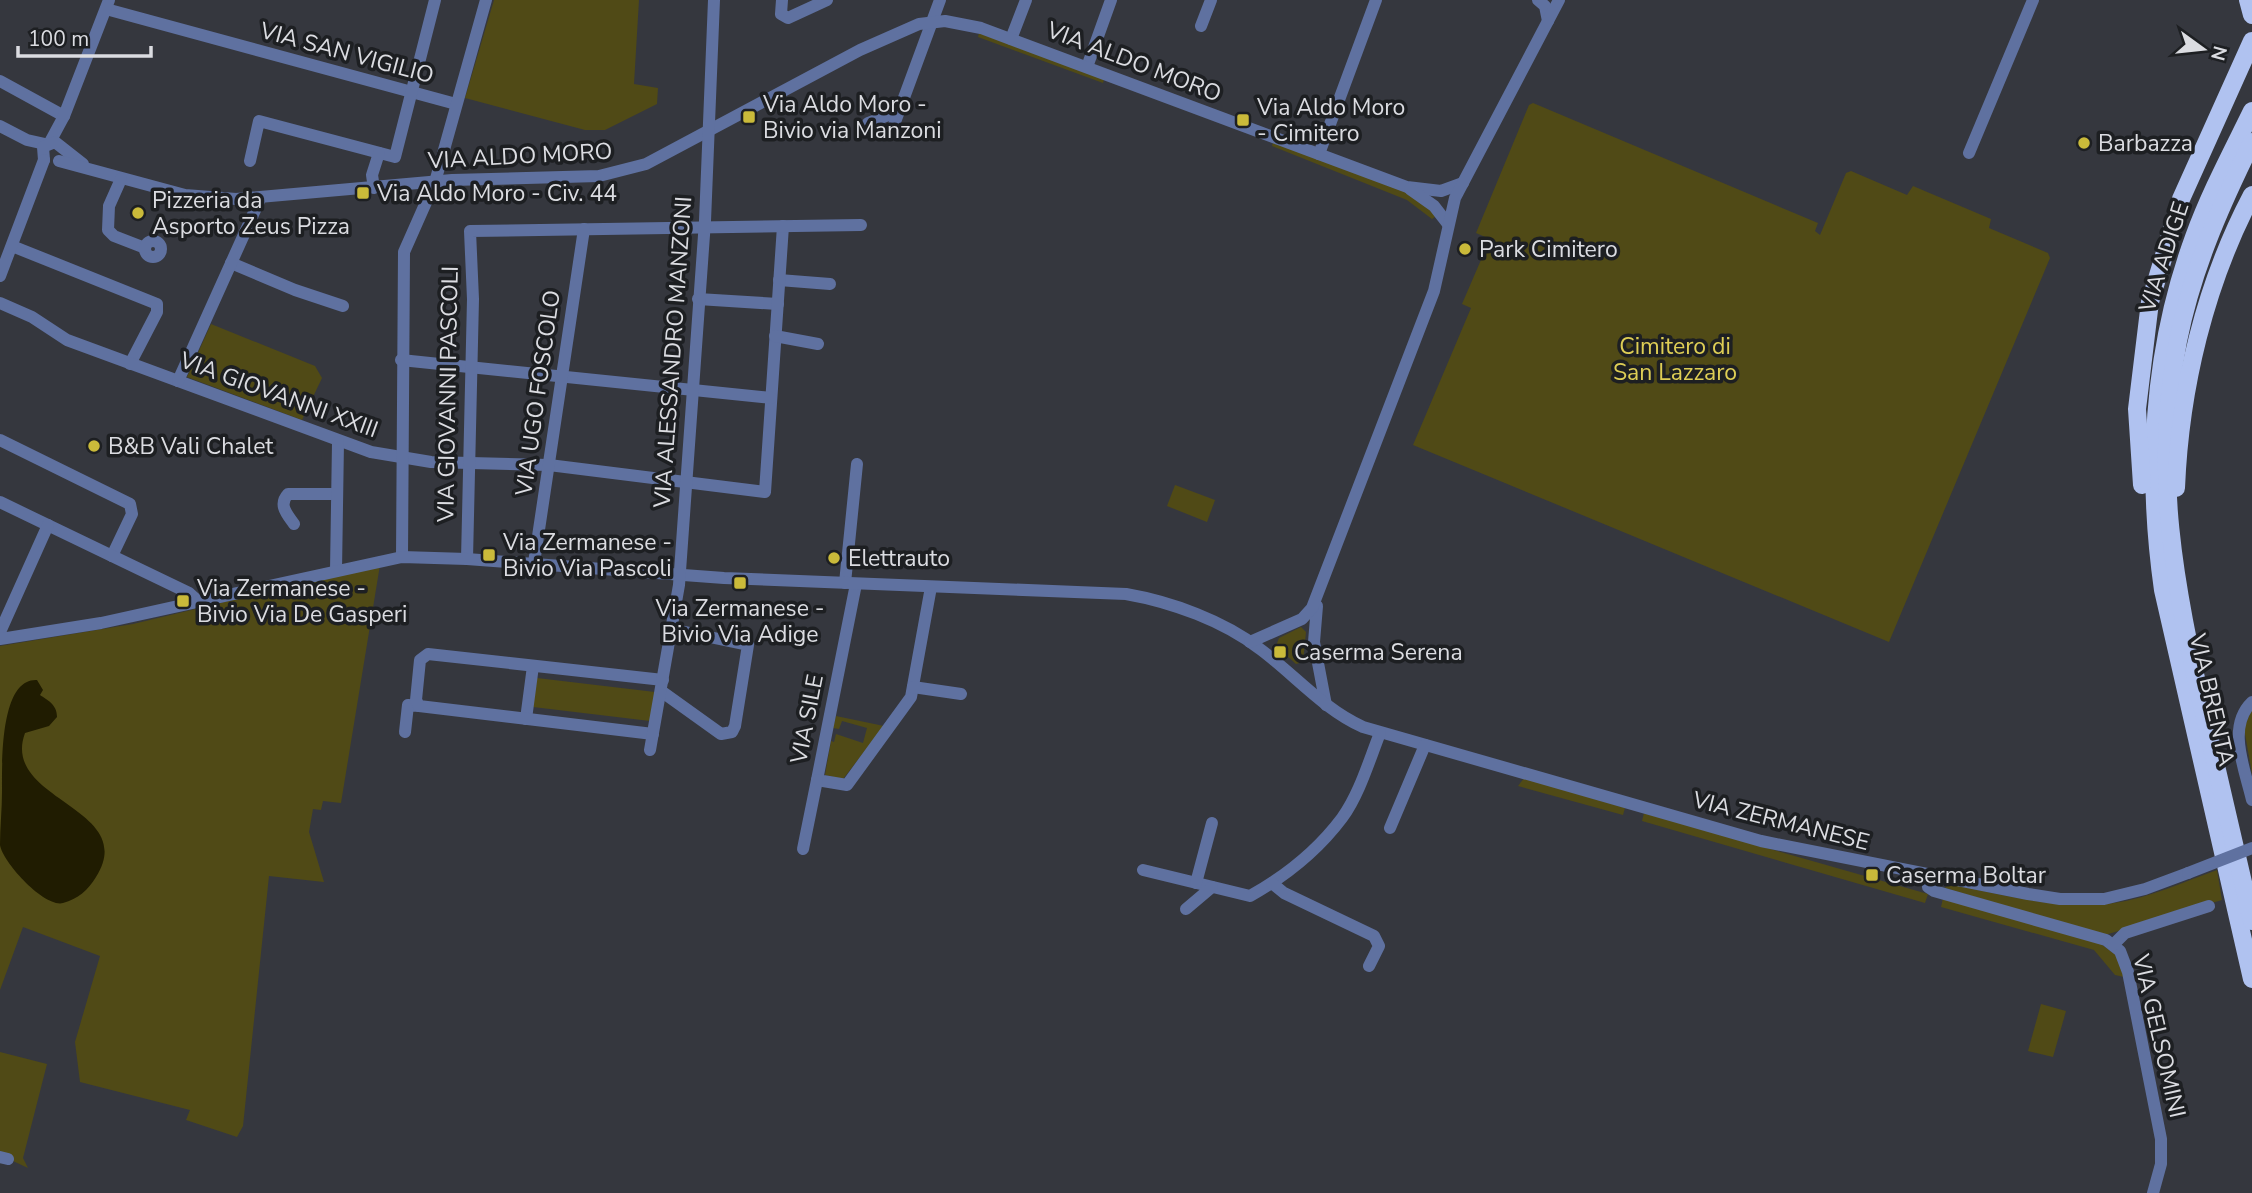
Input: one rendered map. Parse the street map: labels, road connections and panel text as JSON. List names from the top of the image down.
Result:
{
  "streets": {
    "highway": ["VIA ADIGE", "VIA BRENTA"],
    "street": [
      "VIA SAN VIGILIO",
      "VIA ALDO MORO",
      "VIA ALESSANDRO MANZONI",
      "VIA UGO FOSCOLO",
      "VIA GIOVANNI PASCOLI",
      "VIA GIOVANNI XXIII",
      "VIA SILE",
      "VIA ZERMANESE",
      "VIA GELSOMINI"
    ]
  },
  "crossings": [
    ["VIA ALDO MORO", "VIA ALESSANDRO MANZONI"],
    ["VIA ADIGE", "VIA BRENTA"],
    ["VIA ALESSANDRO MANZONI", "VIA GIOVANNI XXIII"],
    ["VIA ALESSANDRO MANZONI", "VIA ZERMANESE"],
    ["VIA UGO FOSCOLO", "VIA GIOVANNI PASCOLI"],
    ["VIA UGO FOSCOLO", "VIA GIOVANNI XXIII"],
    ["VIA UGO FOSCOLO", "VIA ZERMANESE"],
    ["VIA GIOVANNI PASCOLI", "VIA GIOVANNI XXIII"],
    ["VIA GIOVANNI PASCOLI", "VIA ZERMANESE"],
    ["VIA SILE", "VIA ZERMANESE"],
    ["VIA ZERMANESE", "VIA GELSOMINI"]
  ],
  "parks": ["Cimitero di San Lazzaro"],
  "places": {
    "transit": [
      "Via Aldo Moro - Bivio via Manzoni",
      "Via Aldo Moro - Cimitero",
      "Via Aldo Moro - Civ. 44",
      "Via Zermanese - Bivio Via Pascoli",
      "Via Zermanese - Bivio Via Adige",
      "Via Zermanese - Bivio Via De Gasperi",
      "Caserma Serena",
      "Caserma Boltar"
    ],
    "other": [
      "Barbazza",
      "Pizzeria da Asporto Zeus Pizza",
      "Park Cimitero",
      "B&B Vali Chalet",
      "Elettrauto"
    ]
  },
  "scale_bar": "100 m",
  "north": "right"
}
